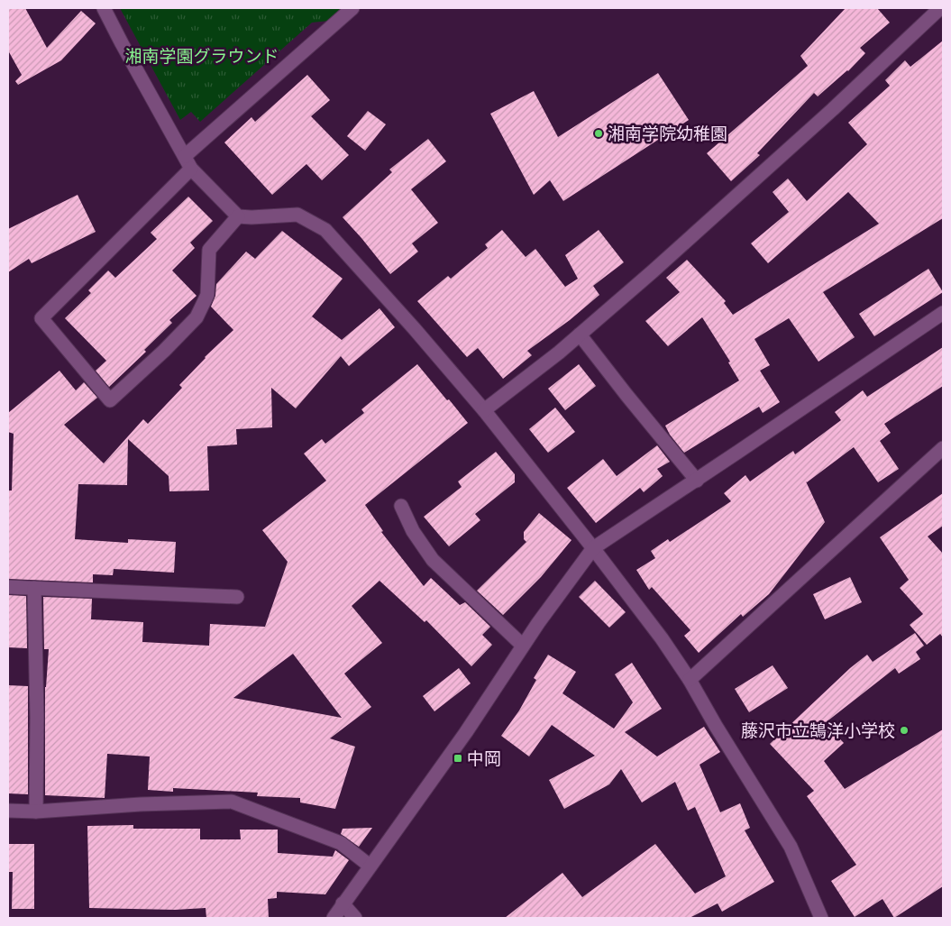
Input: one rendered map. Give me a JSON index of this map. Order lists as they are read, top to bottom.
{
  "parks": ["湘南学園グラウンド"],
  "places": {
    "other": ["湘南学院幼稚園", "藤沢市立鵠洋小学校"],
    "transit": ["中岡"]
  }
}
